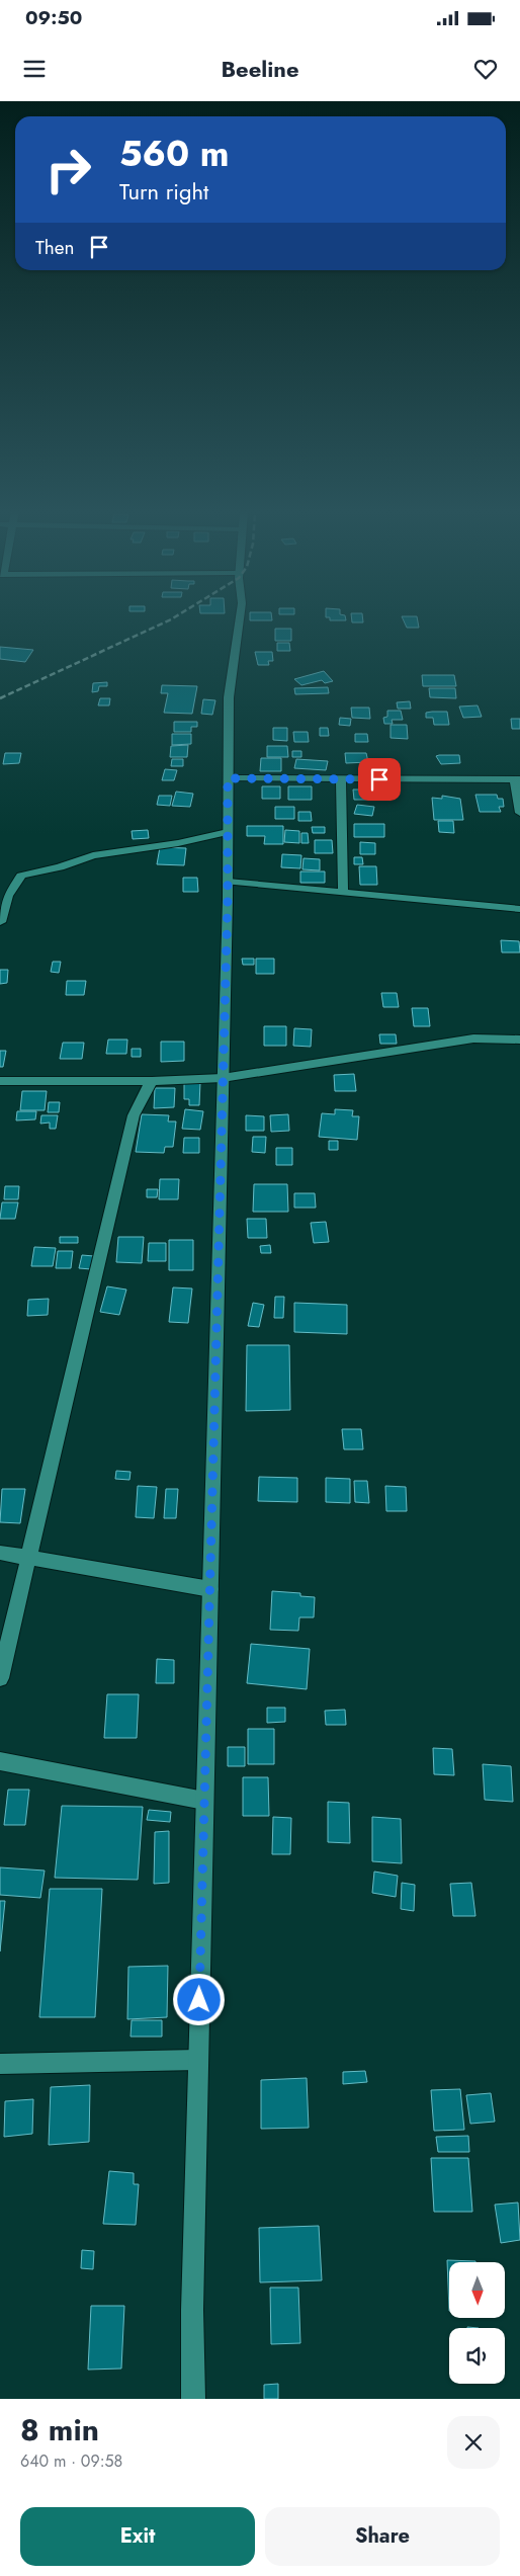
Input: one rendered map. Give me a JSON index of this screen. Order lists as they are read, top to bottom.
{
  "north": "bottom",
  "page": {
    "status": "09:50",
    "header": "Beeline",
    "turn": ["560 m", "Turn right"],
    "then": "Then",
    "heading": ["8 min", "640 m · 09:58"],
    "buttons": ["Exit", "Share"]
  }
}
